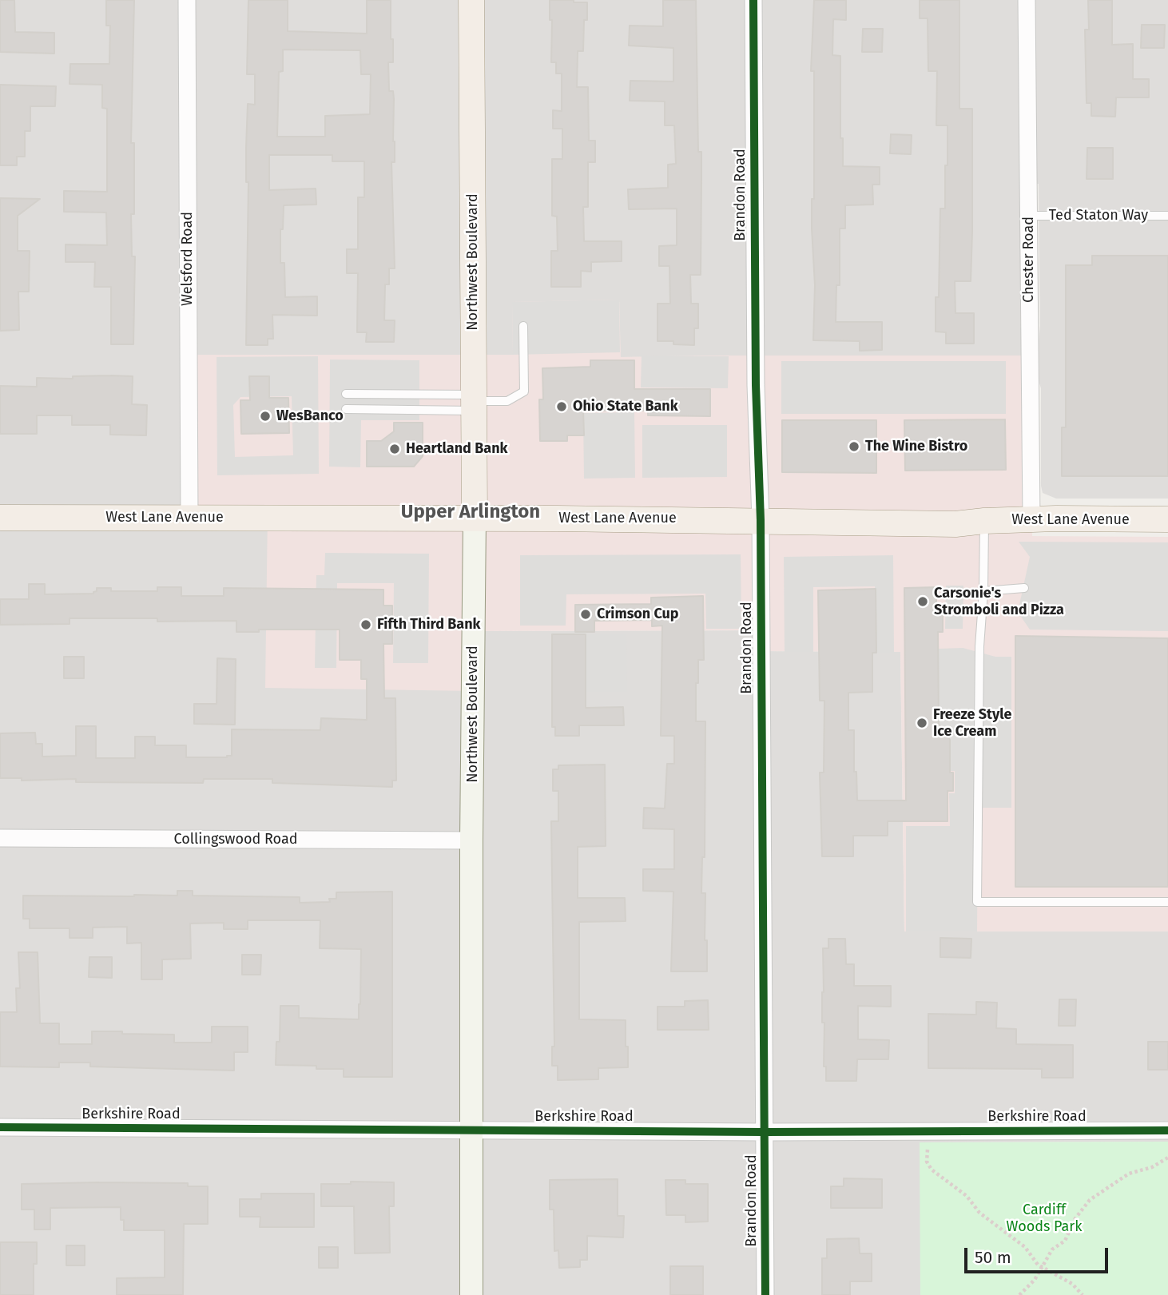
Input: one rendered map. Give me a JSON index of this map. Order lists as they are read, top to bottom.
{
  "streets": {
    "main road": ["Northwest Boulevard", "West Lane Avenue"],
    "street": [
      "Brandon Road",
      "Welsford Road",
      "Chester Road",
      "Collingswood Road",
      "Berkshire Road"
    ],
    "lane": ["Ted Staton Way"]
  },
  "crossings": [
    ["Brandon Road", "West Lane Avenue"],
    ["Brandon Road", "Berkshire Road"],
    ["Ted Staton Way", "Chester Road"],
    ["Welsford Road", "West Lane Avenue"],
    ["Chester Road", "West Lane Avenue"],
    ["Northwest Boulevard", "West Lane Avenue"],
    ["Northwest Boulevard", "Collingswood Road"],
    ["Northwest Boulevard", "Berkshire Road"]
  ],
  "districts": ["Upper Arlington"],
  "parks": ["Cardiff Woods Park"],
  "places": [
    "Ohio State Bank",
    "WesBanco",
    "The Wine Bistro",
    "Heartland Bank",
    "Carsonie's Stromboli and Pizza",
    "Crimson Cup",
    "Fifth Third Bank",
    "Freeze Style Ice Cream"
  ],
  "scale_bar": "50 m"
}
